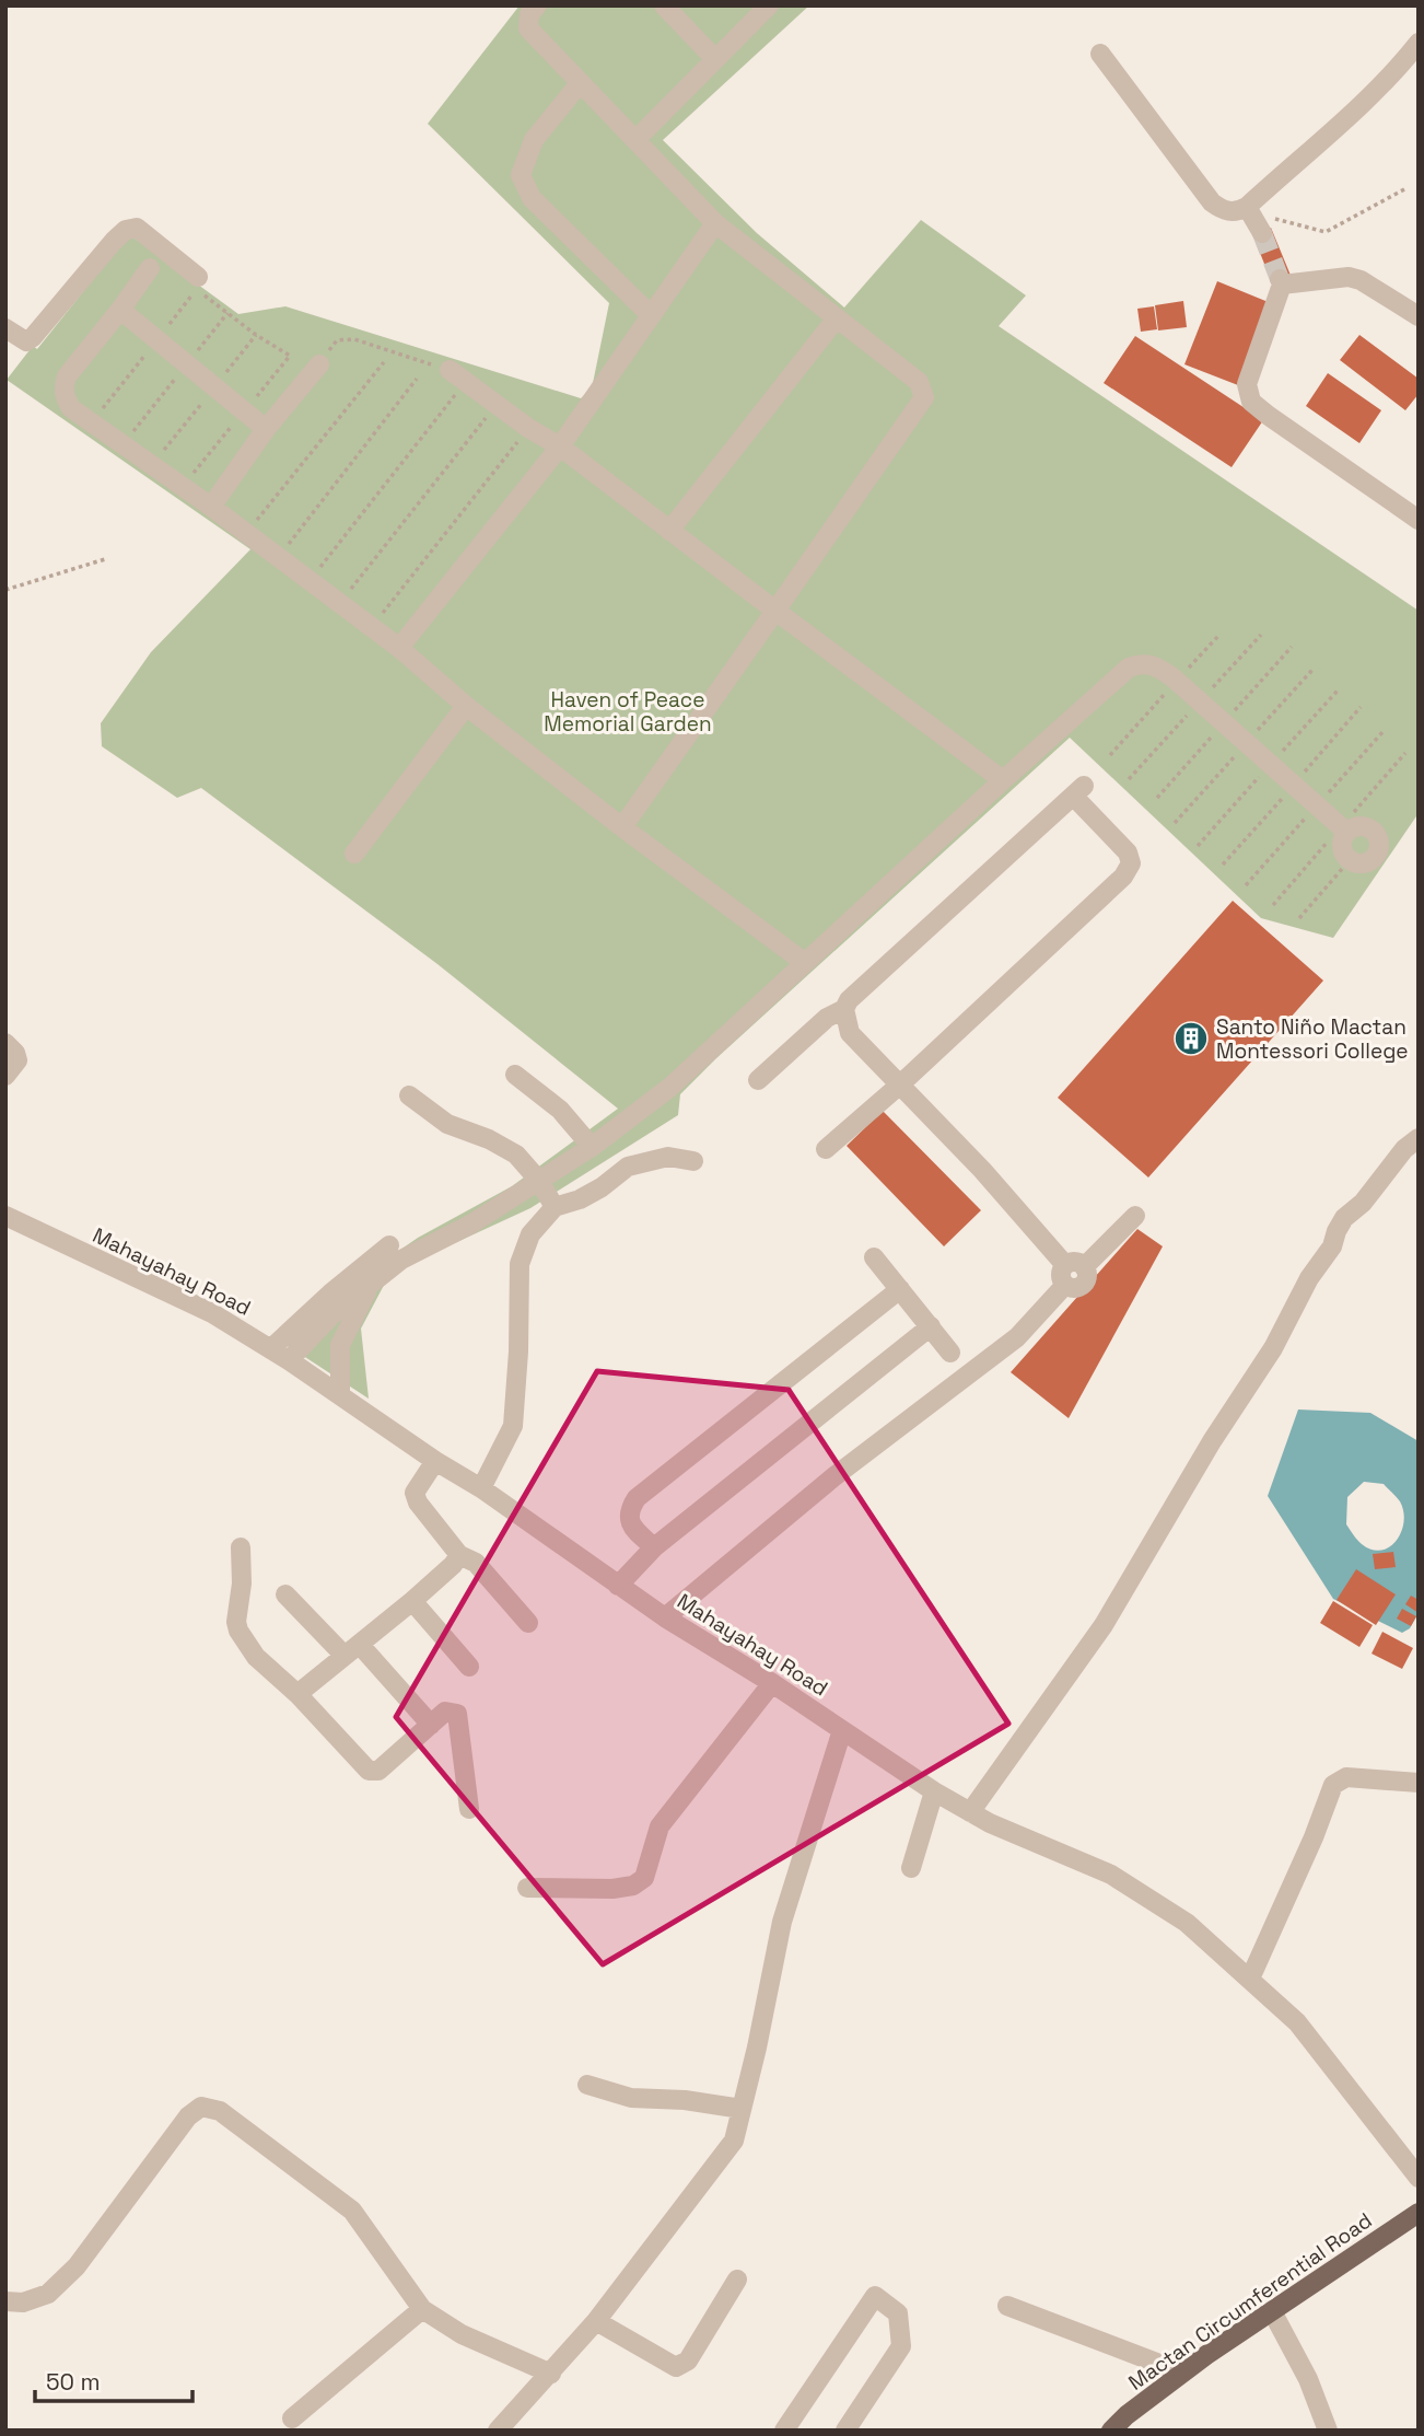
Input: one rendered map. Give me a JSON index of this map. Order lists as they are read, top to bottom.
{
  "streets": {
    "main road": ["Mactan Circumferential Road"],
    "street": ["Mahayahay Road"]
  },
  "parks": ["Haven of Peace Memorial Garden"],
  "places": {
    "building": ["Santo Niño Mactan Montessori College"]
  },
  "scale_bar": "50 m"
}
